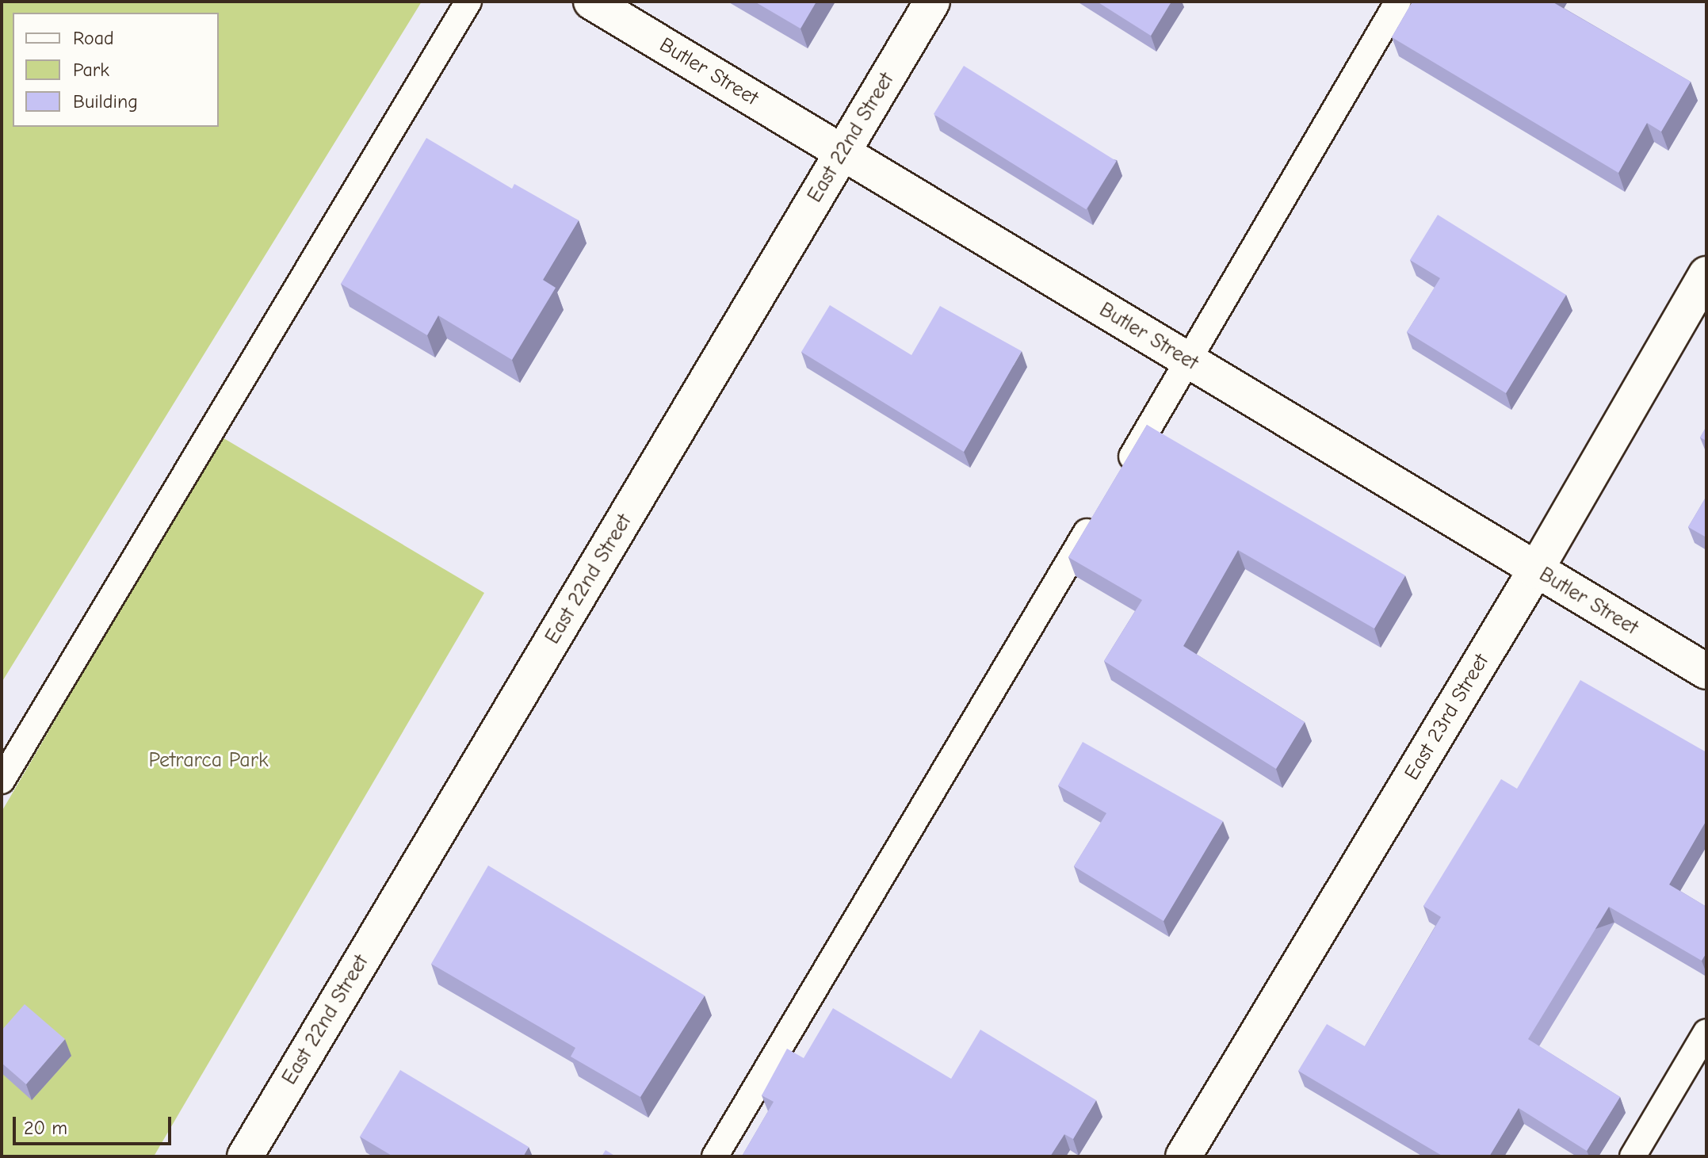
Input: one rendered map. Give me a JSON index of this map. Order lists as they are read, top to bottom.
{
  "streets": {
    "street": ["Butler Street", "East 22nd Street", "East 23rd Street"]
  },
  "crossings": [
    ["Butler Street", "East 22nd Street"],
    ["Butler Street", "East 23rd Street"]
  ],
  "parks": ["Petrarca Park"],
  "legend": ["Road", "Park", "Building"],
  "scale_bar": "20 m"
}
